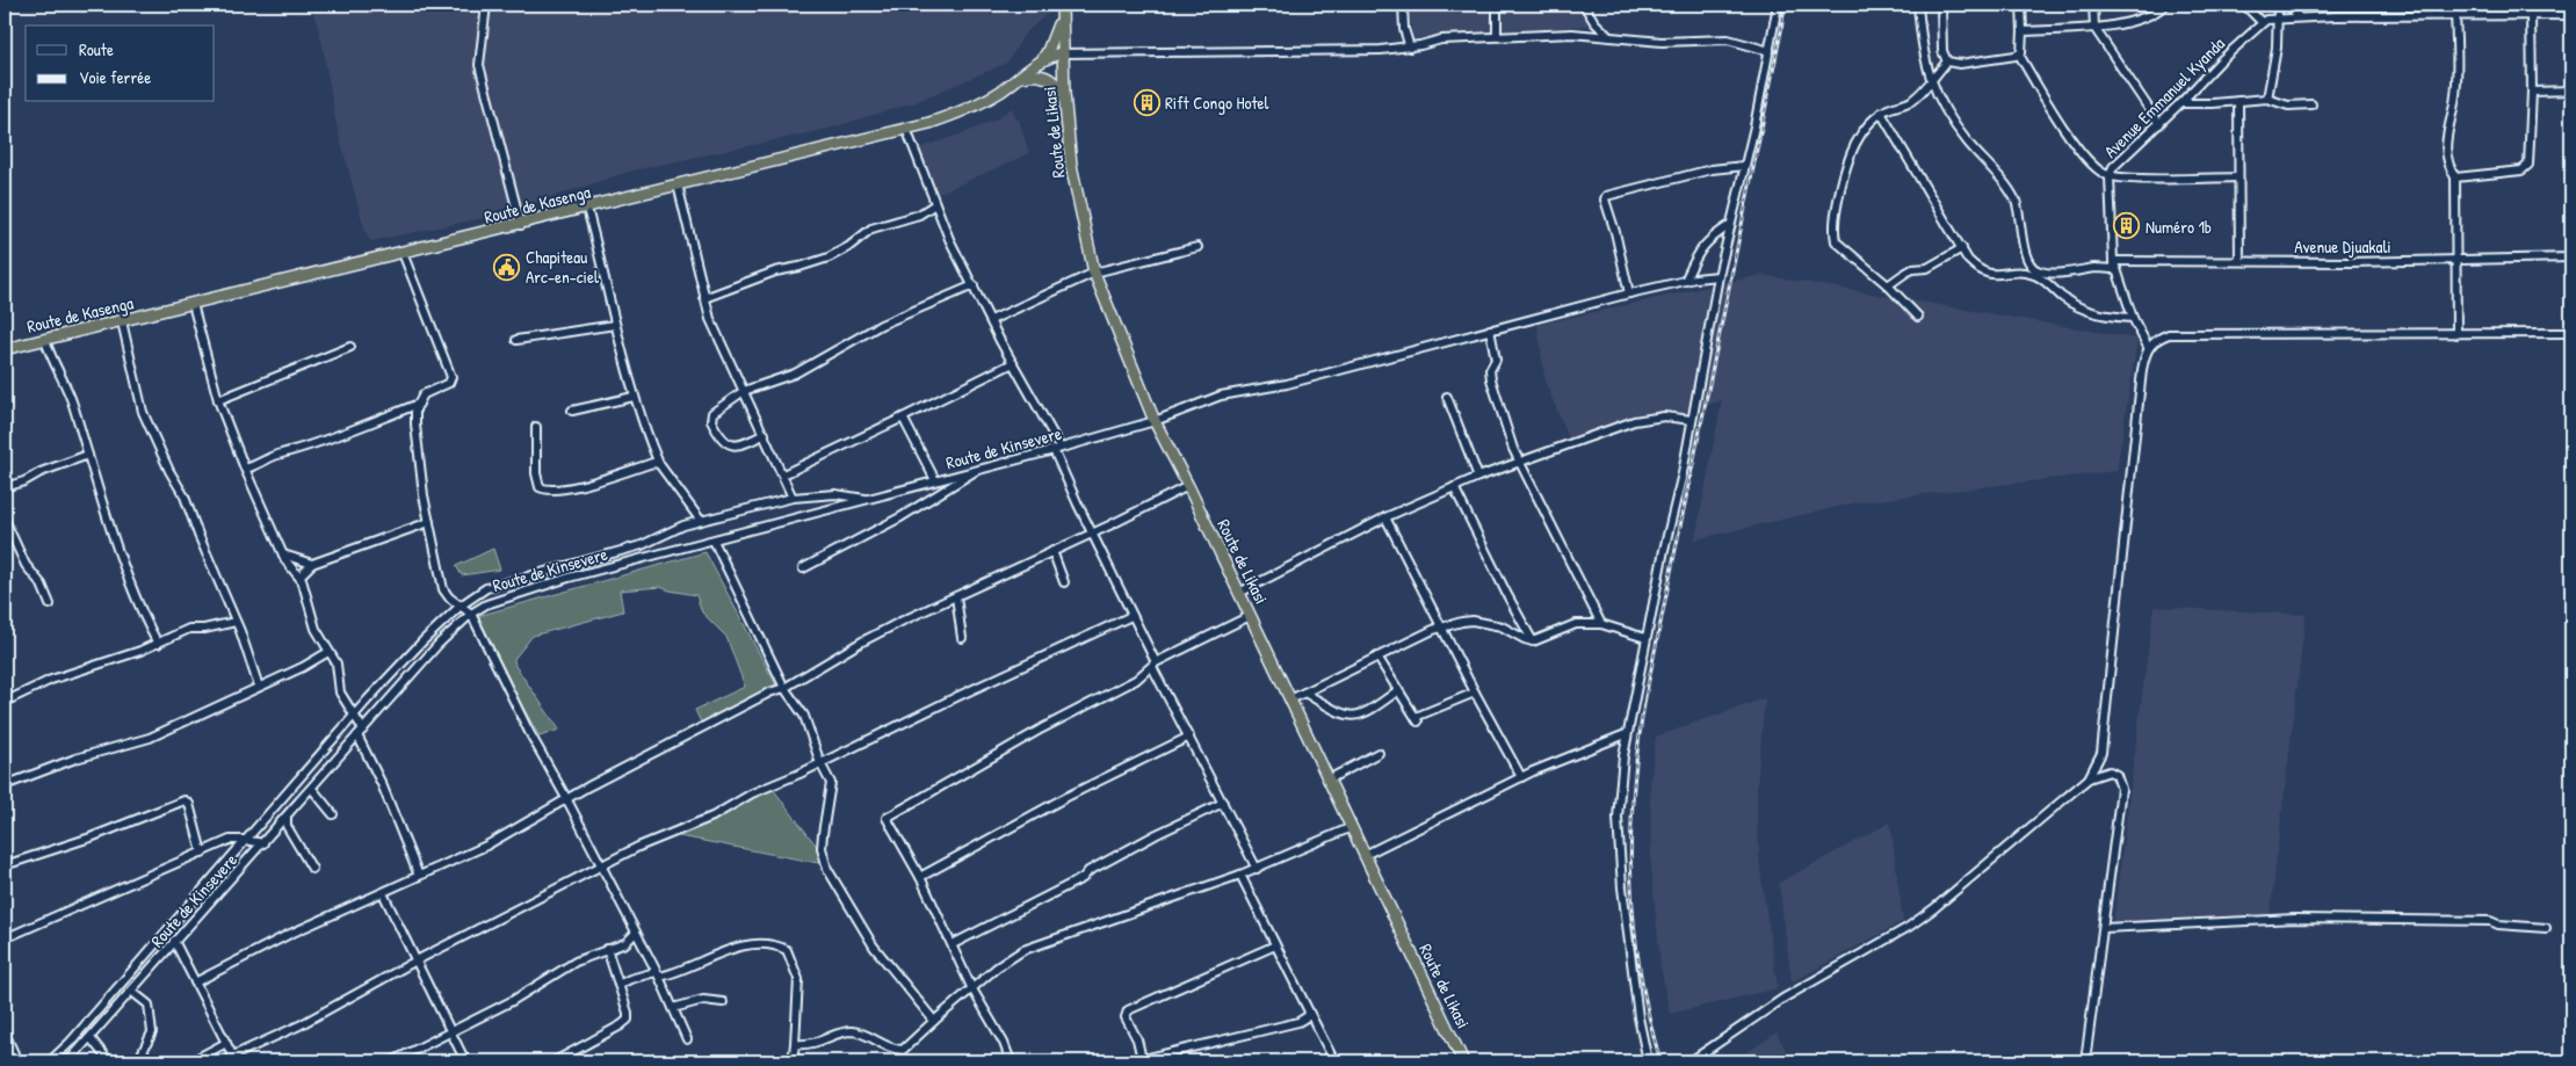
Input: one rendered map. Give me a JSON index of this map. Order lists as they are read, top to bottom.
{
  "streets": {
    "highway": ["Route de Likasi", "Route de Kasenga"],
    "street": ["Avenue Emmanuel Kyanda", "Avenue Djuakali", "Route de Kinsevere"]
  },
  "crossings": [
    ["Avenue Emmanuel Kyanda", "Avenue Djuakali"],
    ["Route de Likasi", "Route de Kasenga"],
    ["Route de Likasi", "Route de Kinsevere"]
  ],
  "places": {
    "building": ["Rift Congo Hotel", "Numéro 1b"],
    "public building": ["Chapiteau Arc-en-ciel"]
  },
  "legend": ["Route", "Voie ferrée"]
}
